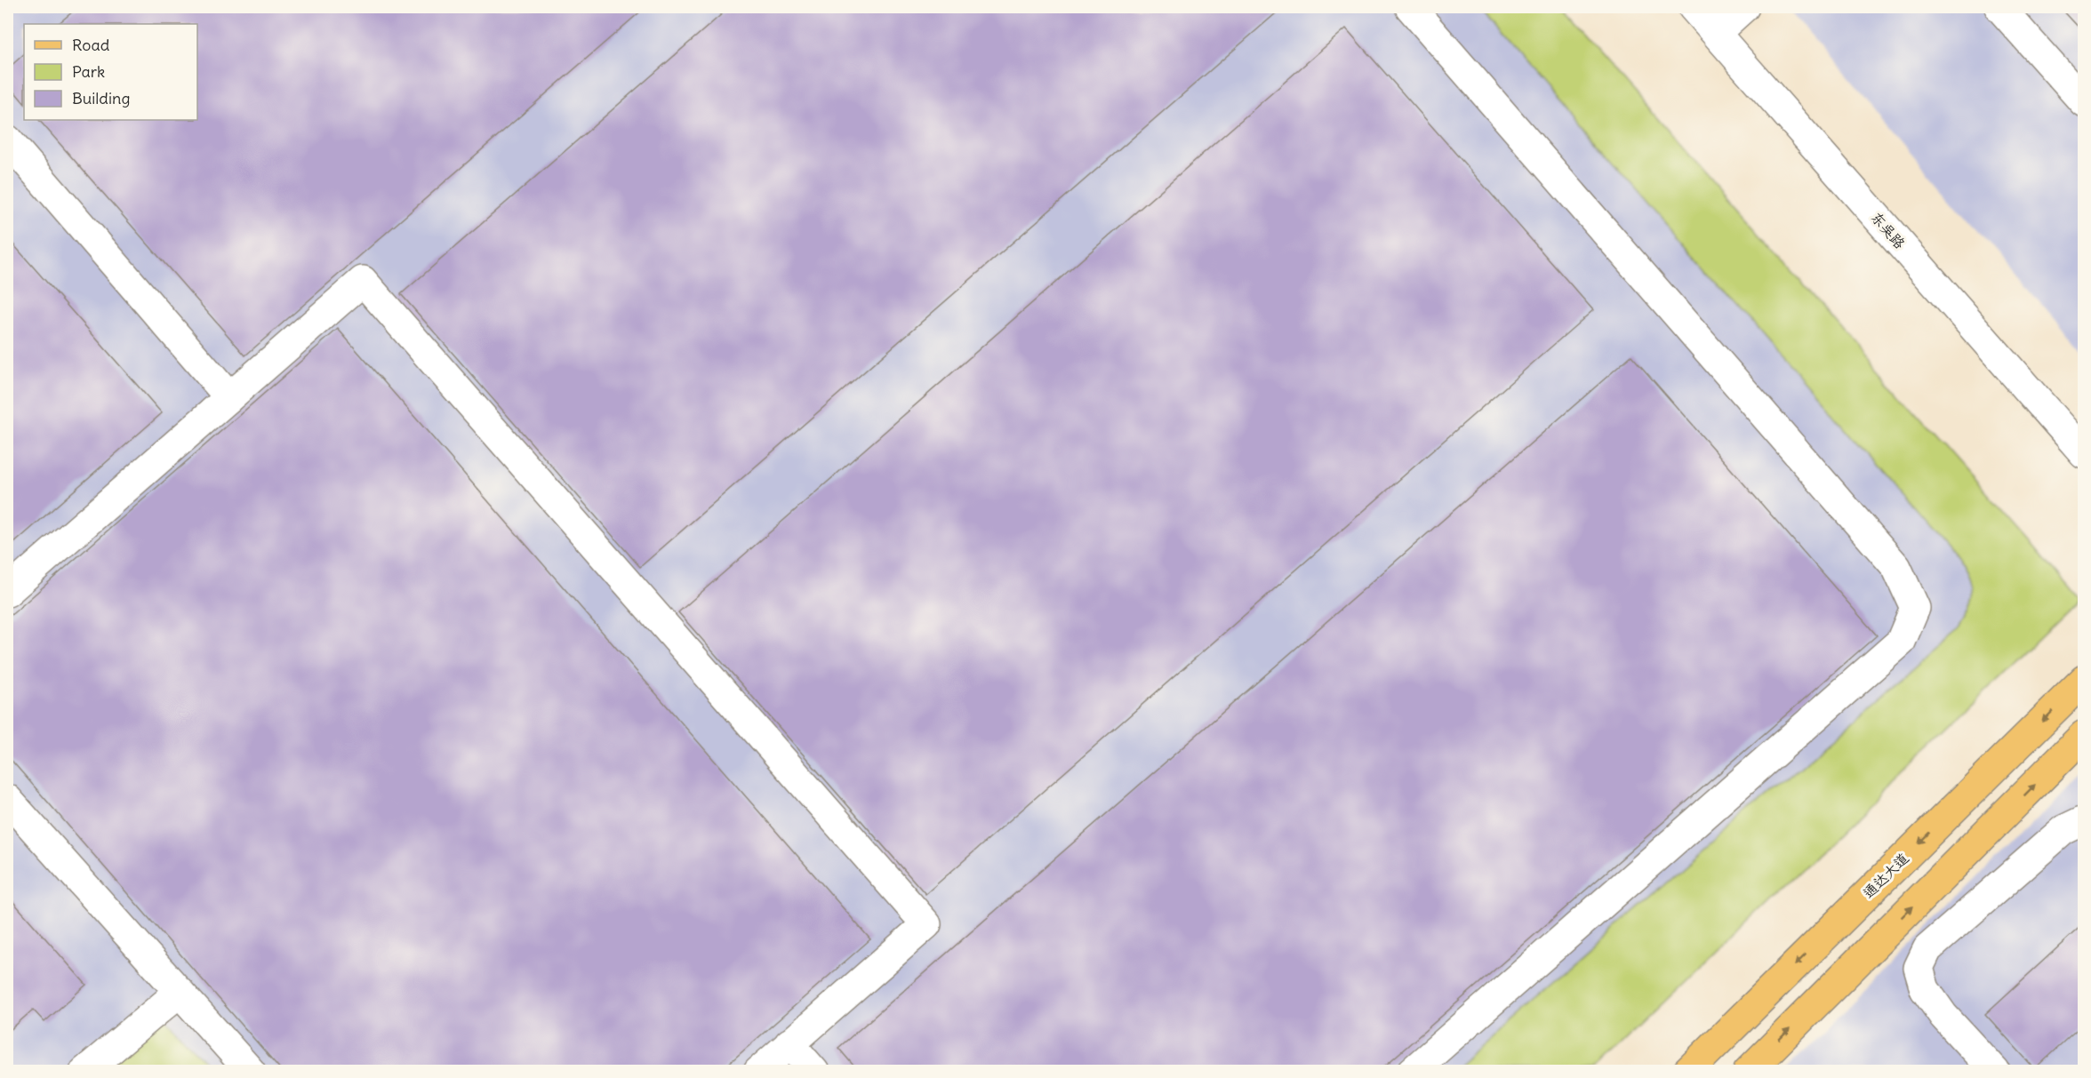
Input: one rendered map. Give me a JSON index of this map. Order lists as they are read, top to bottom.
{
  "streets": {
    "main road": ["通达大道"],
    "street": ["东吴路"]
  },
  "legend": ["Road", "Park", "Building"]
}
